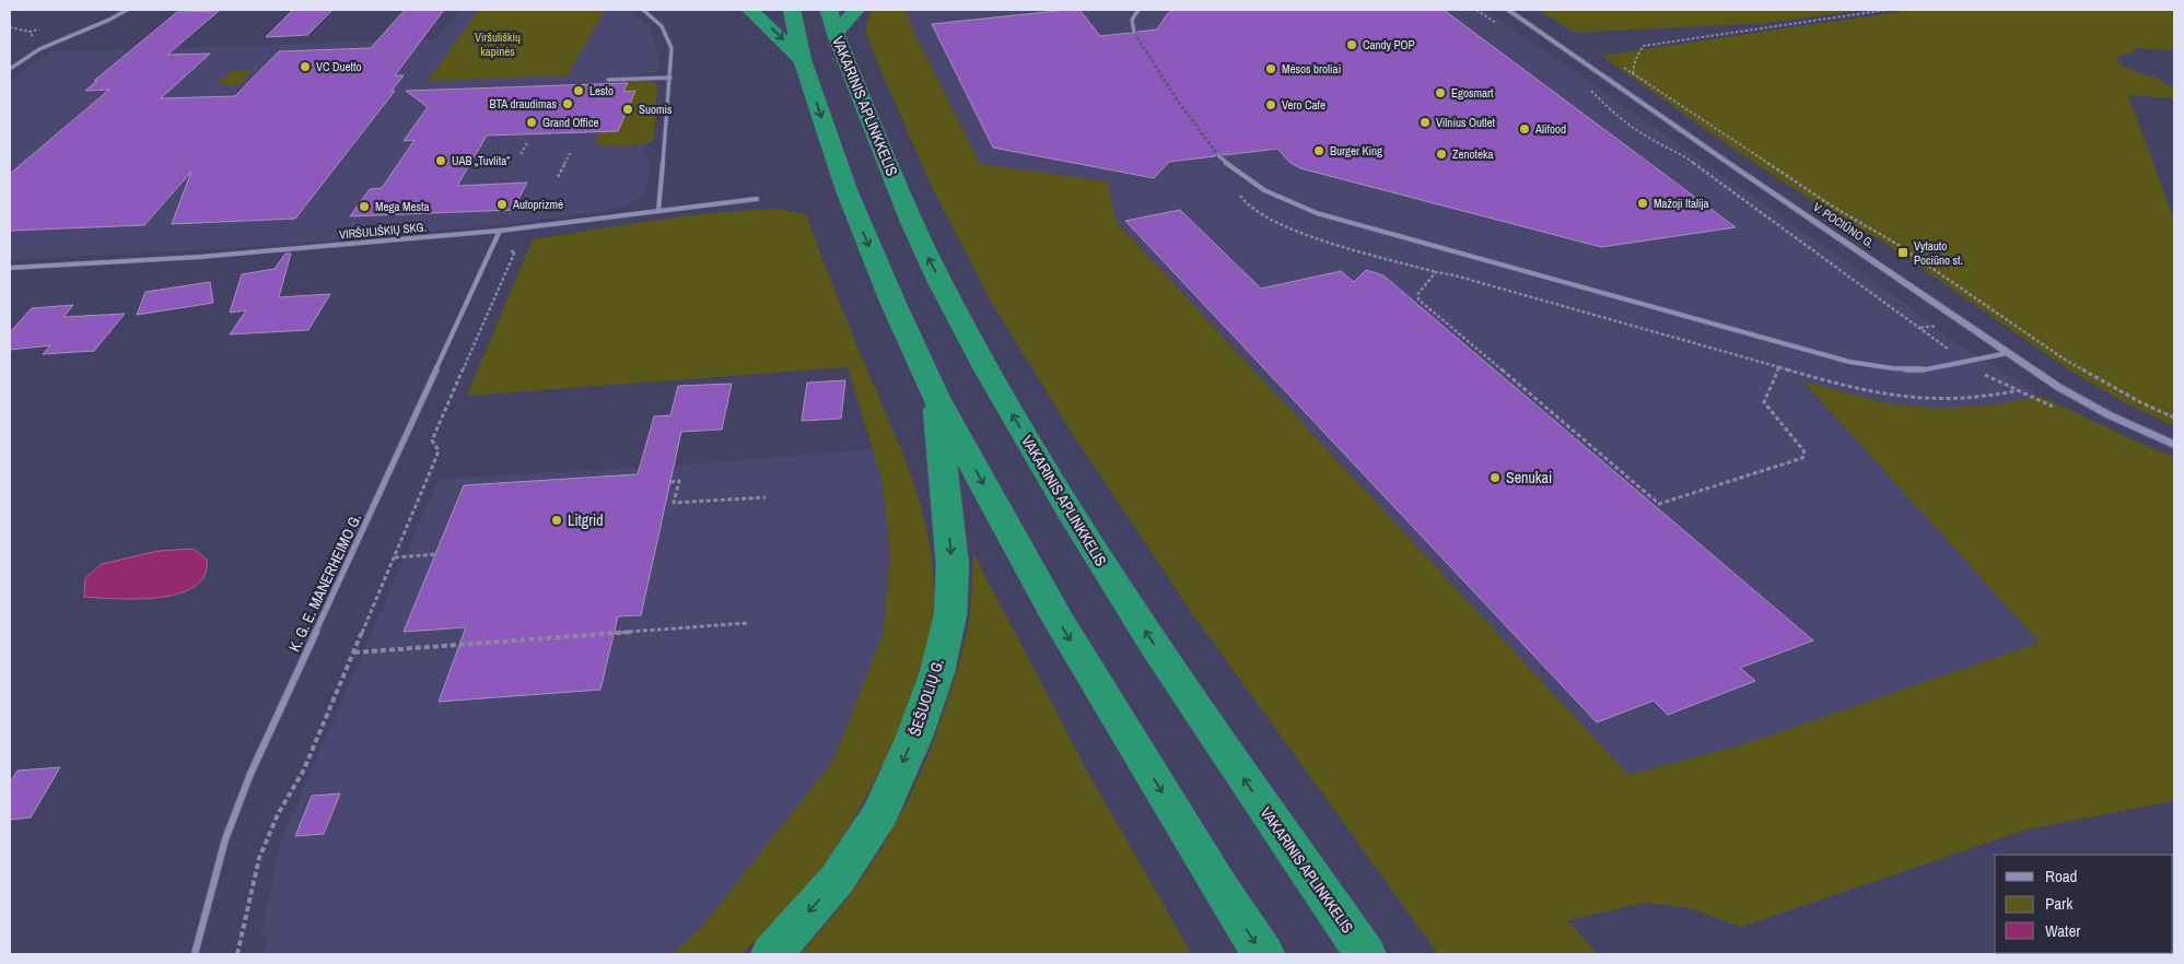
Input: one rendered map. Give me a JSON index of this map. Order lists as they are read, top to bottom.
{
  "streets": {
    "highway": ["VAKARINIS APLINKKELIS", "ŠEŠUOLIŲ G."],
    "main road": ["V. POCIŪNO G."],
    "street": ["VIRŠULIŠKIŲ SKG.", "K. G. E. MANERHEIMO G."]
  },
  "crossings": [
    ["VIRŠULIŠKIŲ SKG.", "K. G. E. MANERHEIMO G."]
  ],
  "one_way": ["ŠEŠUOLIŲ G."],
  "parks": ["Viršuliškių kapinės"],
  "places": {
    "other": [
      "Candy POP",
      "VC Duetto",
      "Mėsos broliai",
      "Lesto",
      "Egosmart",
      "BTA draudimas",
      "Vero Cafe",
      "Suomis",
      "Grand Office",
      "Vilnius Outlet",
      "Alifood",
      "Burger King",
      "Zenoteka",
      "UAB „Tuvlita“",
      "Mažoji Italija",
      "Autoprizmė",
      "Mega Mesta",
      "Senukai",
      "Litgrid"
    ],
    "transit": ["Vytauto Pociūno st."]
  },
  "legend": ["Road", "Park", "Water"]
}
